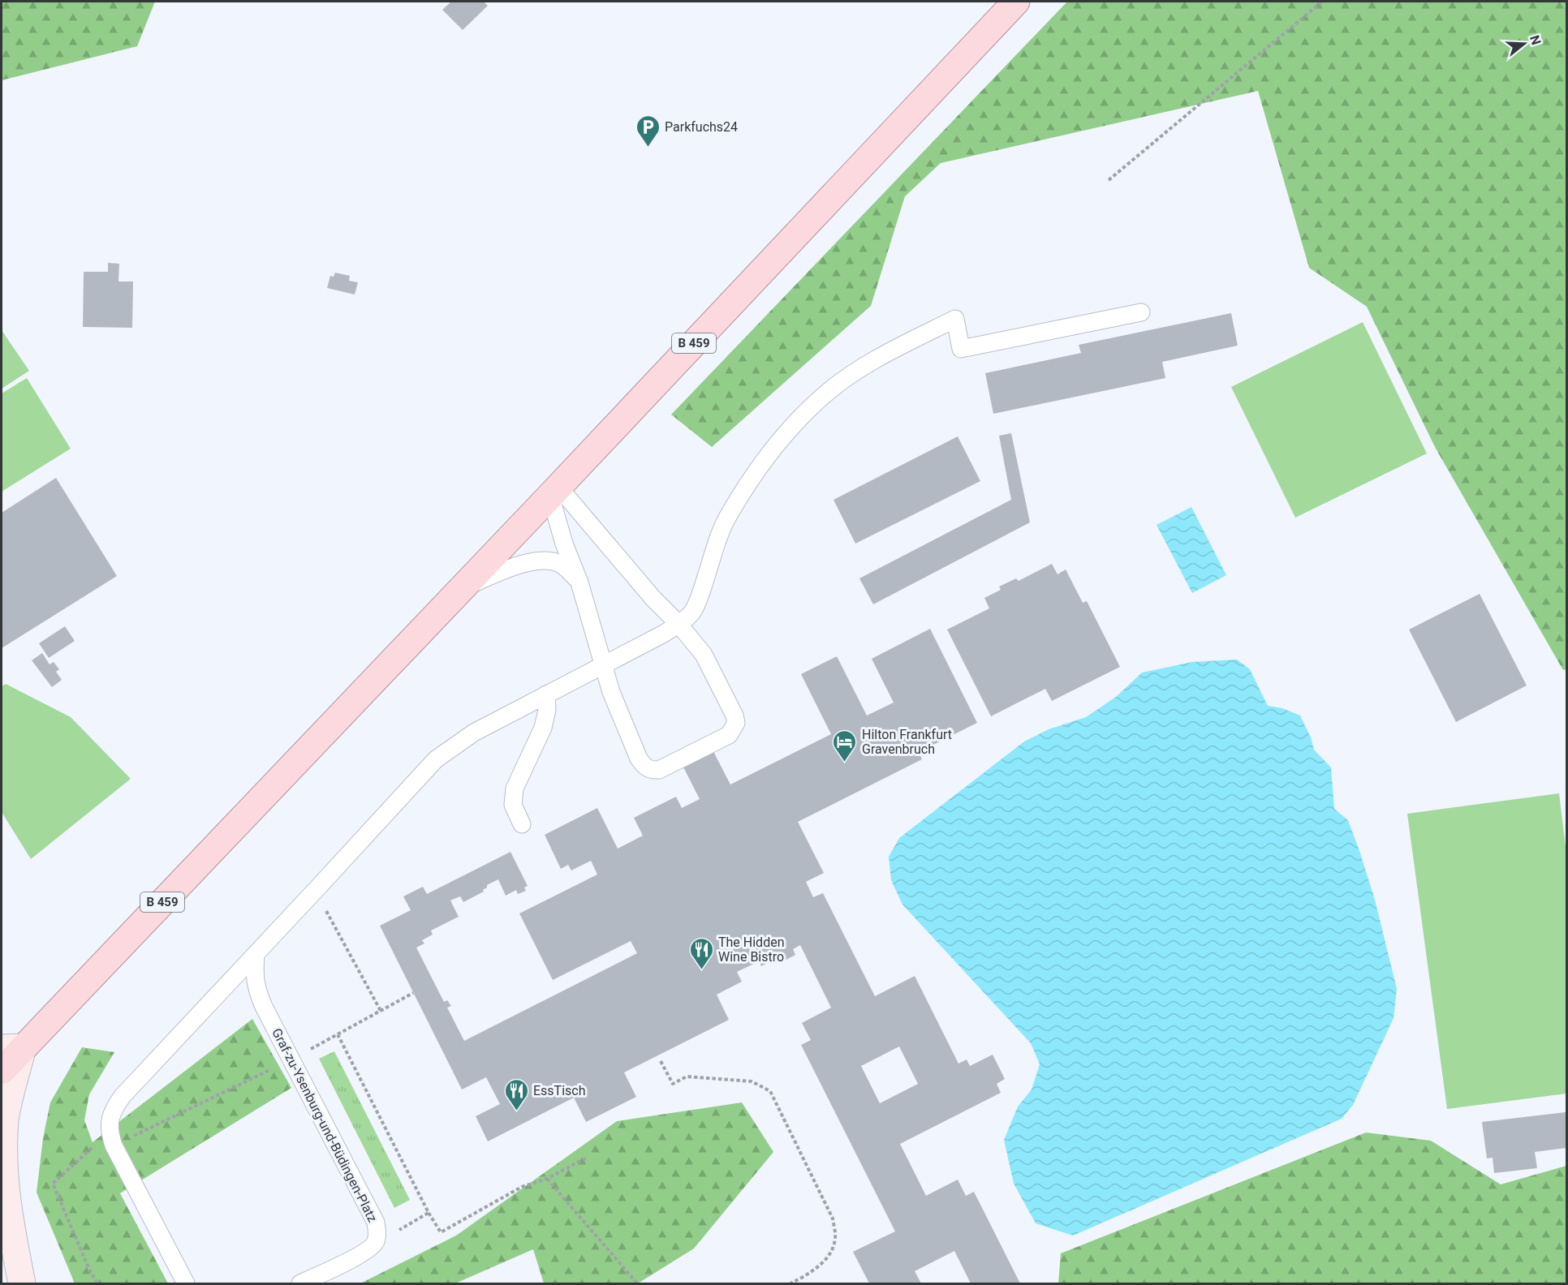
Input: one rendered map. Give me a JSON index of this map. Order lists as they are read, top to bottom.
{
  "streets": {
    "main road": ["B 459"],
    "lane": ["Graf-zu-Ysenburg-und-Büdingen-Platz"]
  },
  "places": {
    "parking": ["Parkfuchs24"],
    "hotel": ["Hilton Frankfurt Gravenbruch"],
    "restaurant": ["The Hidden Wine Bistro", "EssTisch"]
  },
  "north": "right"
}
